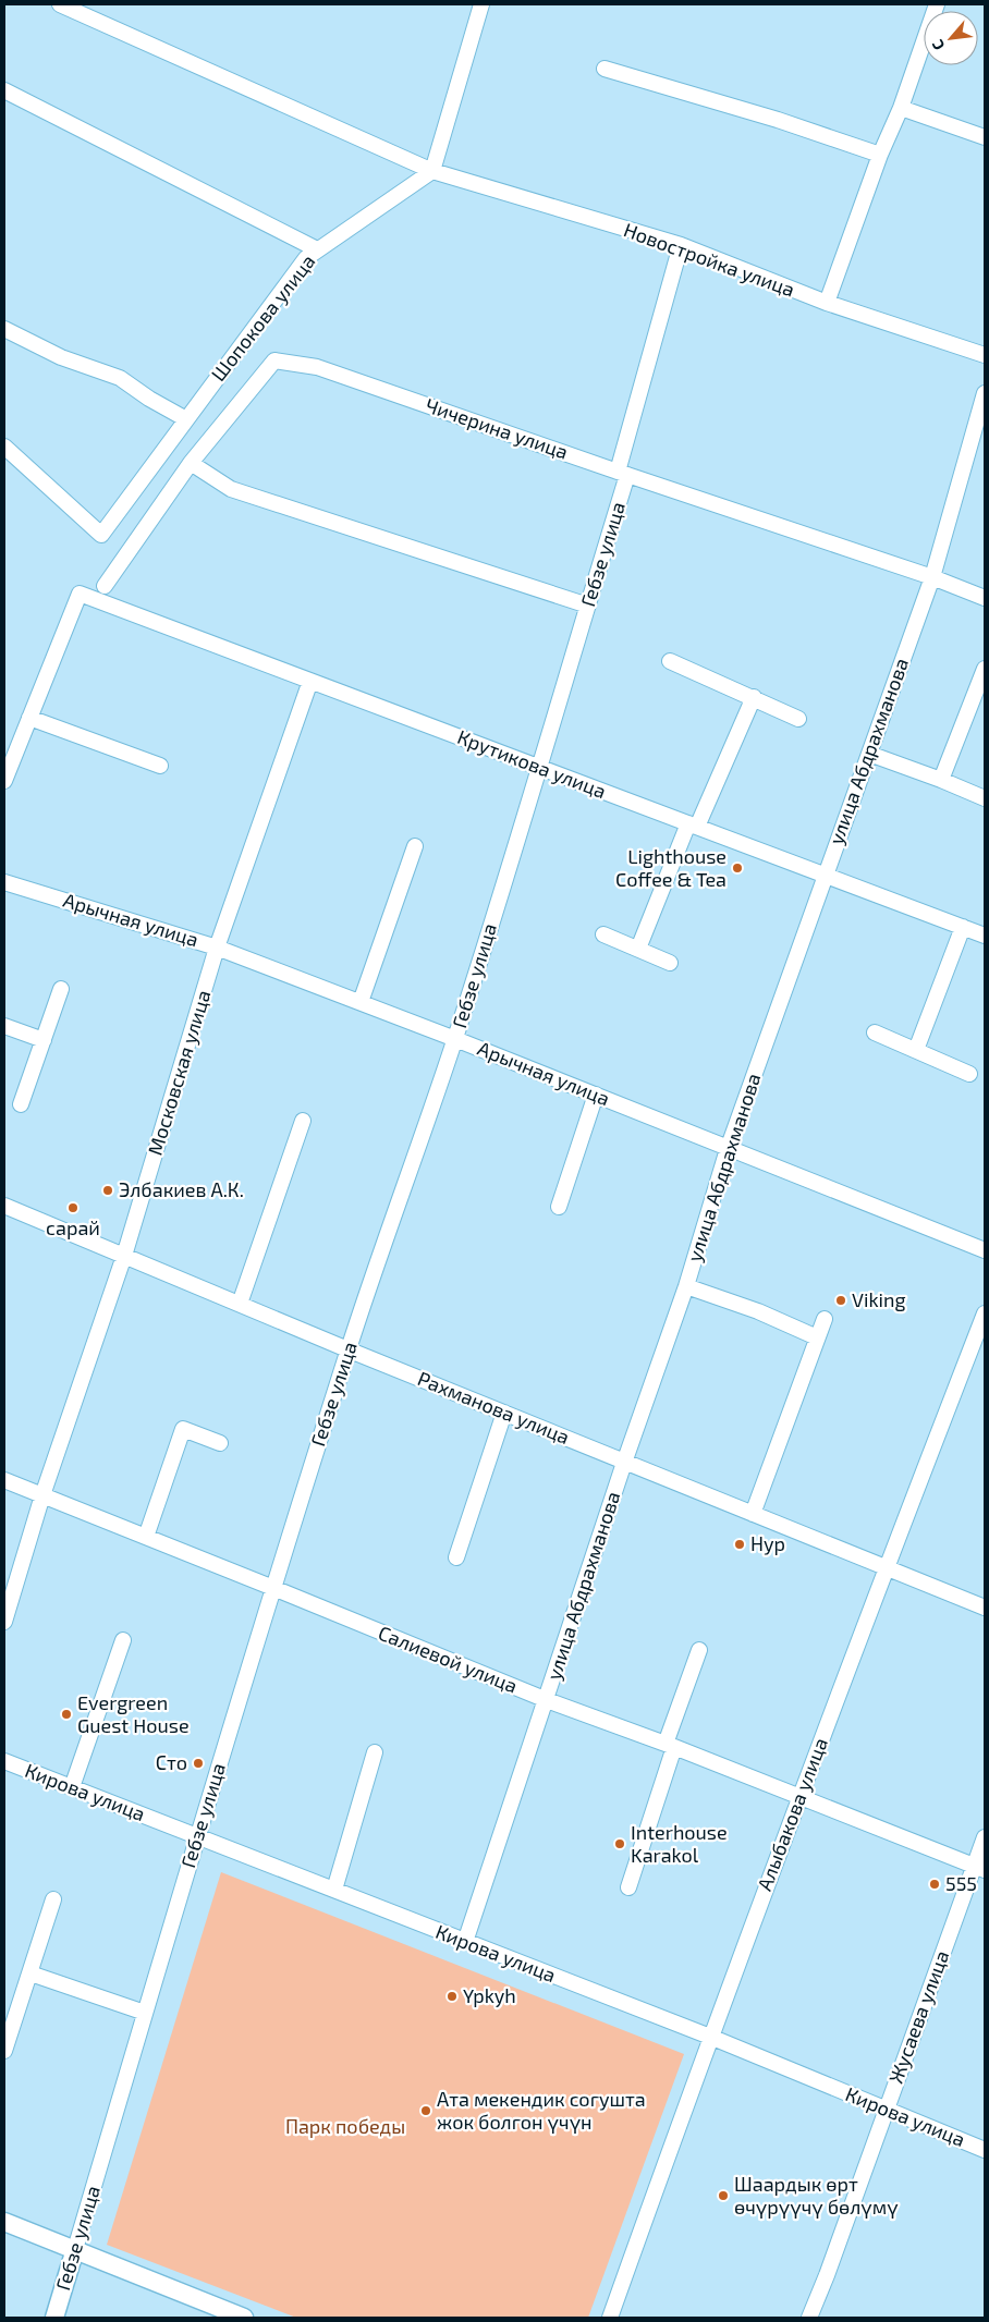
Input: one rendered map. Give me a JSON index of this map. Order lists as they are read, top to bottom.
{
  "streets": {
    "main road": ["Гебзе улица"],
    "street": [
      "Новостройка улица",
      "Шопокова улица",
      "Чичерина улица",
      "улица Абдрахманова",
      "Крутикова улица",
      "Арычная улица",
      "Московская улица",
      "Рахманова улица",
      "Салиевой улица",
      "Кирова улица",
      "Алыбакова улица",
      "Жусаева улица"
    ]
  },
  "crossings": [
    ["Новостройка улица", "Шопокова улица"],
    ["Новостройка улица", "Гебзе улица"],
    ["Чичерина улица", "Гебзе улица"],
    ["Чичерина улица", "улица Абдрахманова"],
    ["Гебзе улица", "Крутикова улица"],
    ["Гебзе улица", "Арычная улица"],
    ["Гебзе улица", "Рахманова улица"],
    ["Гебзе улица", "Салиевой улица"],
    ["Гебзе улица", "Кирова улица"],
    ["улица Абдрахманова", "Крутикова улица"],
    ["улица Абдрахманова", "Арычная улица"],
    ["улица Абдрахманова", "Рахманова улица"],
    ["улица Абдрахманова", "Салиевой улица"],
    ["улица Абдрахманова", "Кирова улица"],
    ["Крутикова улица", "Московская улица"],
    ["Арычная улица", "Московская улица"],
    ["Московская улица", "Рахманова улица"],
    ["Московская улица", "Салиевой улица"],
    ["Рахманова улица", "Алыбакова улица"],
    ["Салиевой улица", "Алыбакова улица"],
    ["Салиевой улица", "Жусаева улица"],
    ["Кирова улица", "Алыбакова улица"],
    ["Кирова улица", "Жусаева улица"]
  ],
  "parks": ["Парк победы"],
  "places": [
    "Lighthouse Coffee & Tea",
    "Элбакиев А.К.",
    "сарай",
    "Viking",
    "Нур",
    "Evergreen Guest House",
    "Сто",
    "Interhouse Karakol",
    "555",
    "Ypkyh",
    "Ата мекендик согушта жок болгон үчүн",
    "Шаардык өрт өчүрүүчү бөлүмү"
  ],
  "north": "bottom left"
}
